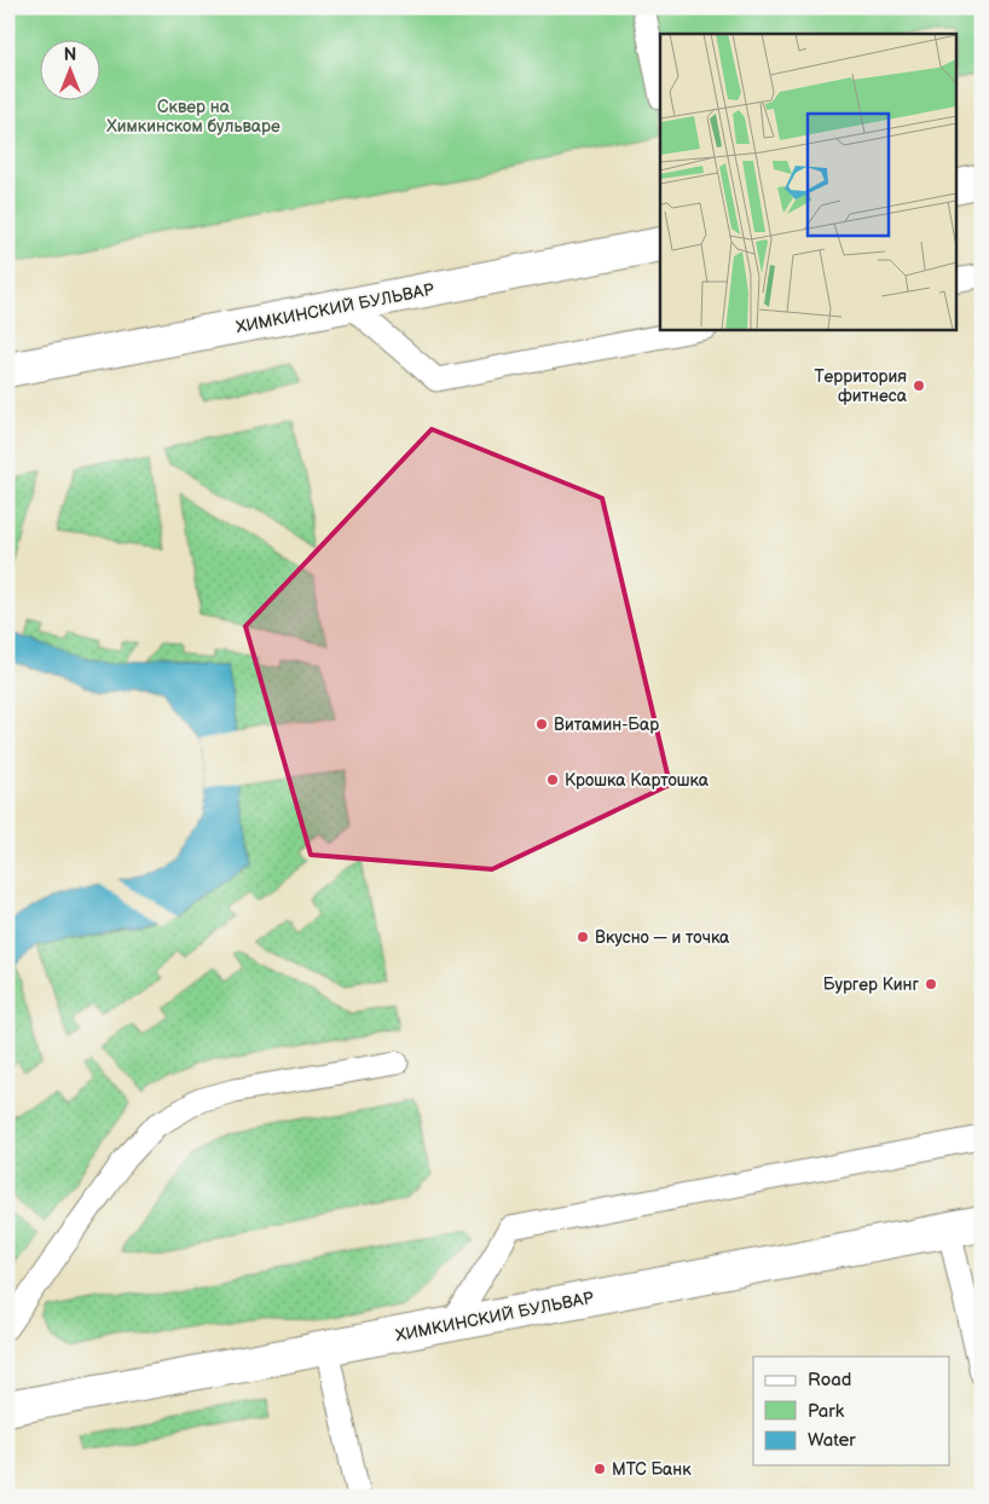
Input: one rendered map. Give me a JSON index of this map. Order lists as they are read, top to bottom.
{
  "streets": {
    "main road": ["ХИМКИНСКИЙ БУЛЬВАР"]
  },
  "parks": ["Сквер на Химкинском бульваре"],
  "places": [
    "Территория фитнеса",
    "Витамин-Бар",
    "Крошка Картошка",
    "Вкусно — и точка",
    "Бургер Кинг",
    "МТС Банк"
  ],
  "legend": ["Road", "Park", "Water"],
  "north": "top"
}
